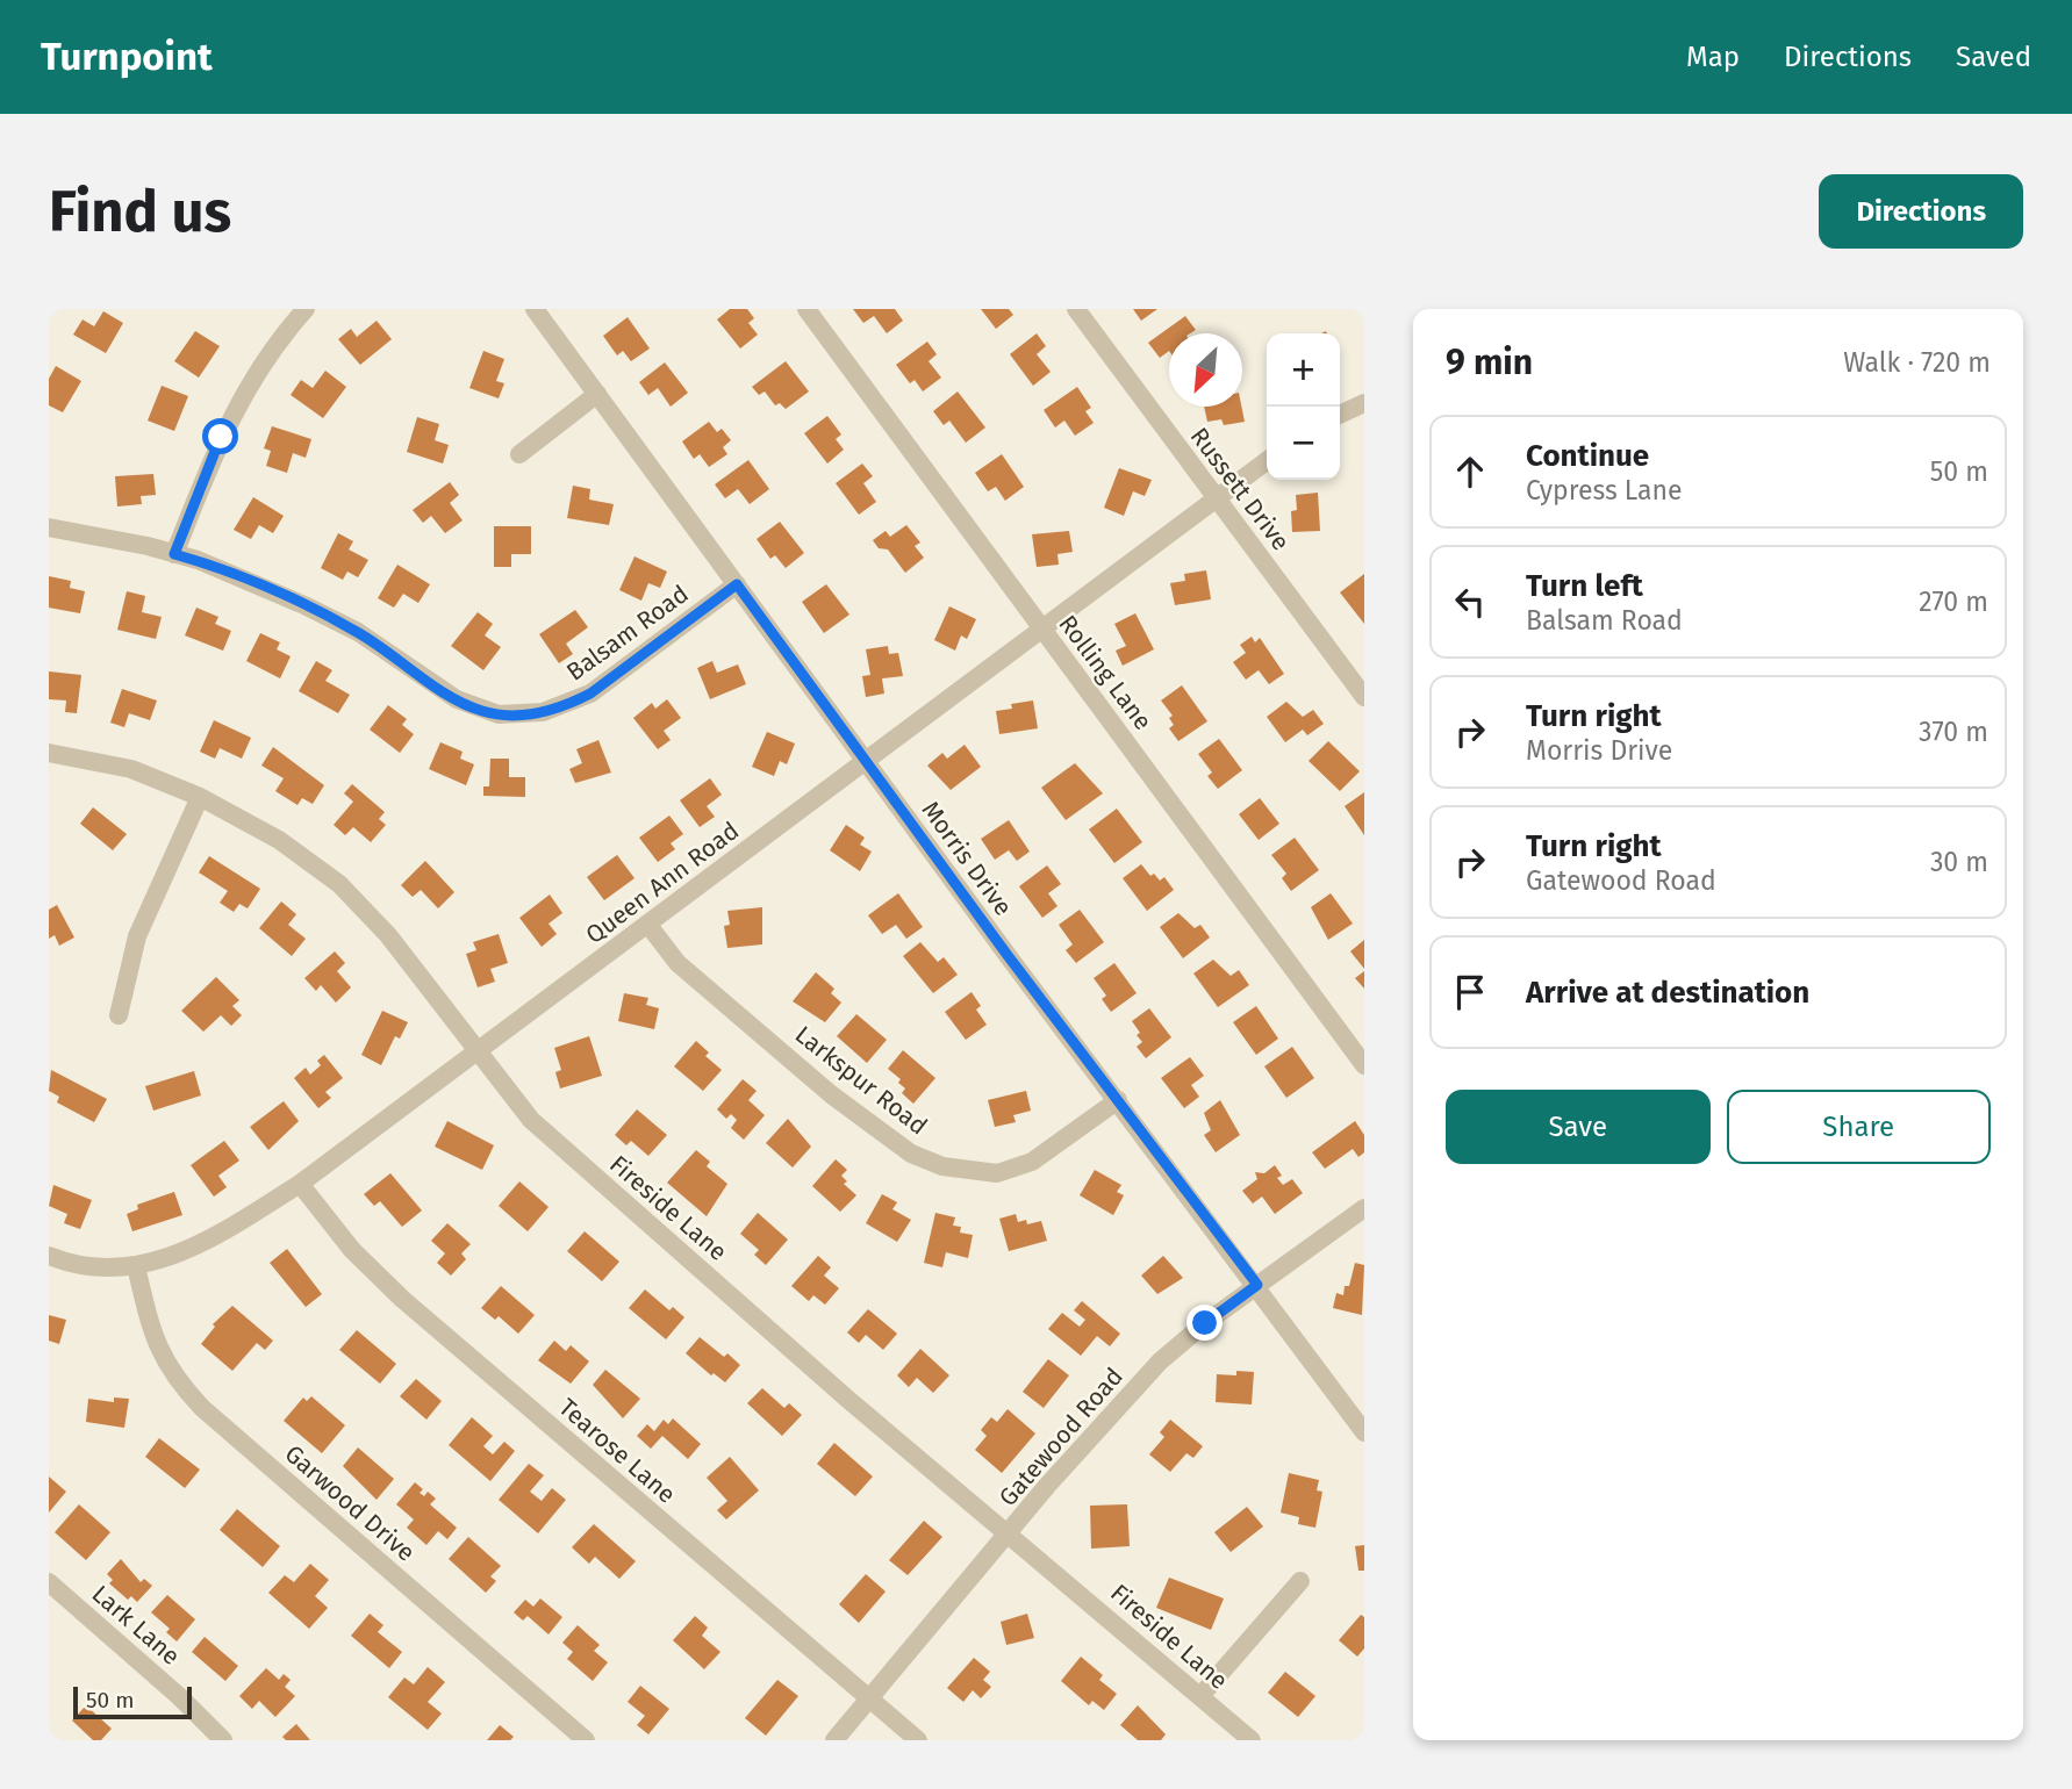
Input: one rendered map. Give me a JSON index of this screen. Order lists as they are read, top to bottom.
{
  "streets": {
    "street": [
      "Russett Drive",
      "Balsam Road",
      "Rolling Lane",
      "Morris Drive",
      "Queen Ann Road",
      "Larkspur Road",
      "Fireside Lane",
      "Gatewood Road",
      "Tearose Lane",
      "Garwood Drive",
      "Lark Lane"
    ]
  },
  "crossings": [
    ["Russett Drive", "Queen Ann Road"],
    ["Balsam Road", "Morris Drive"],
    ["Rolling Lane", "Queen Ann Road"],
    ["Morris Drive", "Queen Ann Road"],
    ["Morris Drive", "Larkspur Road"],
    ["Morris Drive", "Gatewood Road"],
    ["Queen Ann Road", "Larkspur Road"],
    ["Queen Ann Road", "Fireside Lane"],
    ["Queen Ann Road", "Tearose Lane"],
    ["Queen Ann Road", "Garwood Drive"],
    ["Fireside Lane", "Gatewood Road"],
    ["Gatewood Road", "Tearose Lane"]
  ],
  "scale_bar": "50 m",
  "north": "bottom left",
  "page": {
    "header": "Turnpoint",
    "nav": ["Map", "Directions", "Saved"],
    "buttons": [
      "Directions",
      ["Save", "Share"]
    ],
    "title": "Find us",
    "heading": ["9 min", "Walk · 720 m"],
    "map_buttons": ["+", "−"],
    "list": [
      ["Continue", "Cypress Lane", "50 m"],
      ["Turn left", "Balsam Road", "270 m"],
      ["Turn right", "Morris Drive", "370 m"],
      ["Turn right", "Gatewood Road", "30 m"],
      "Arrive at destination"
    ],
    "scale": "50 m"
  }
}
